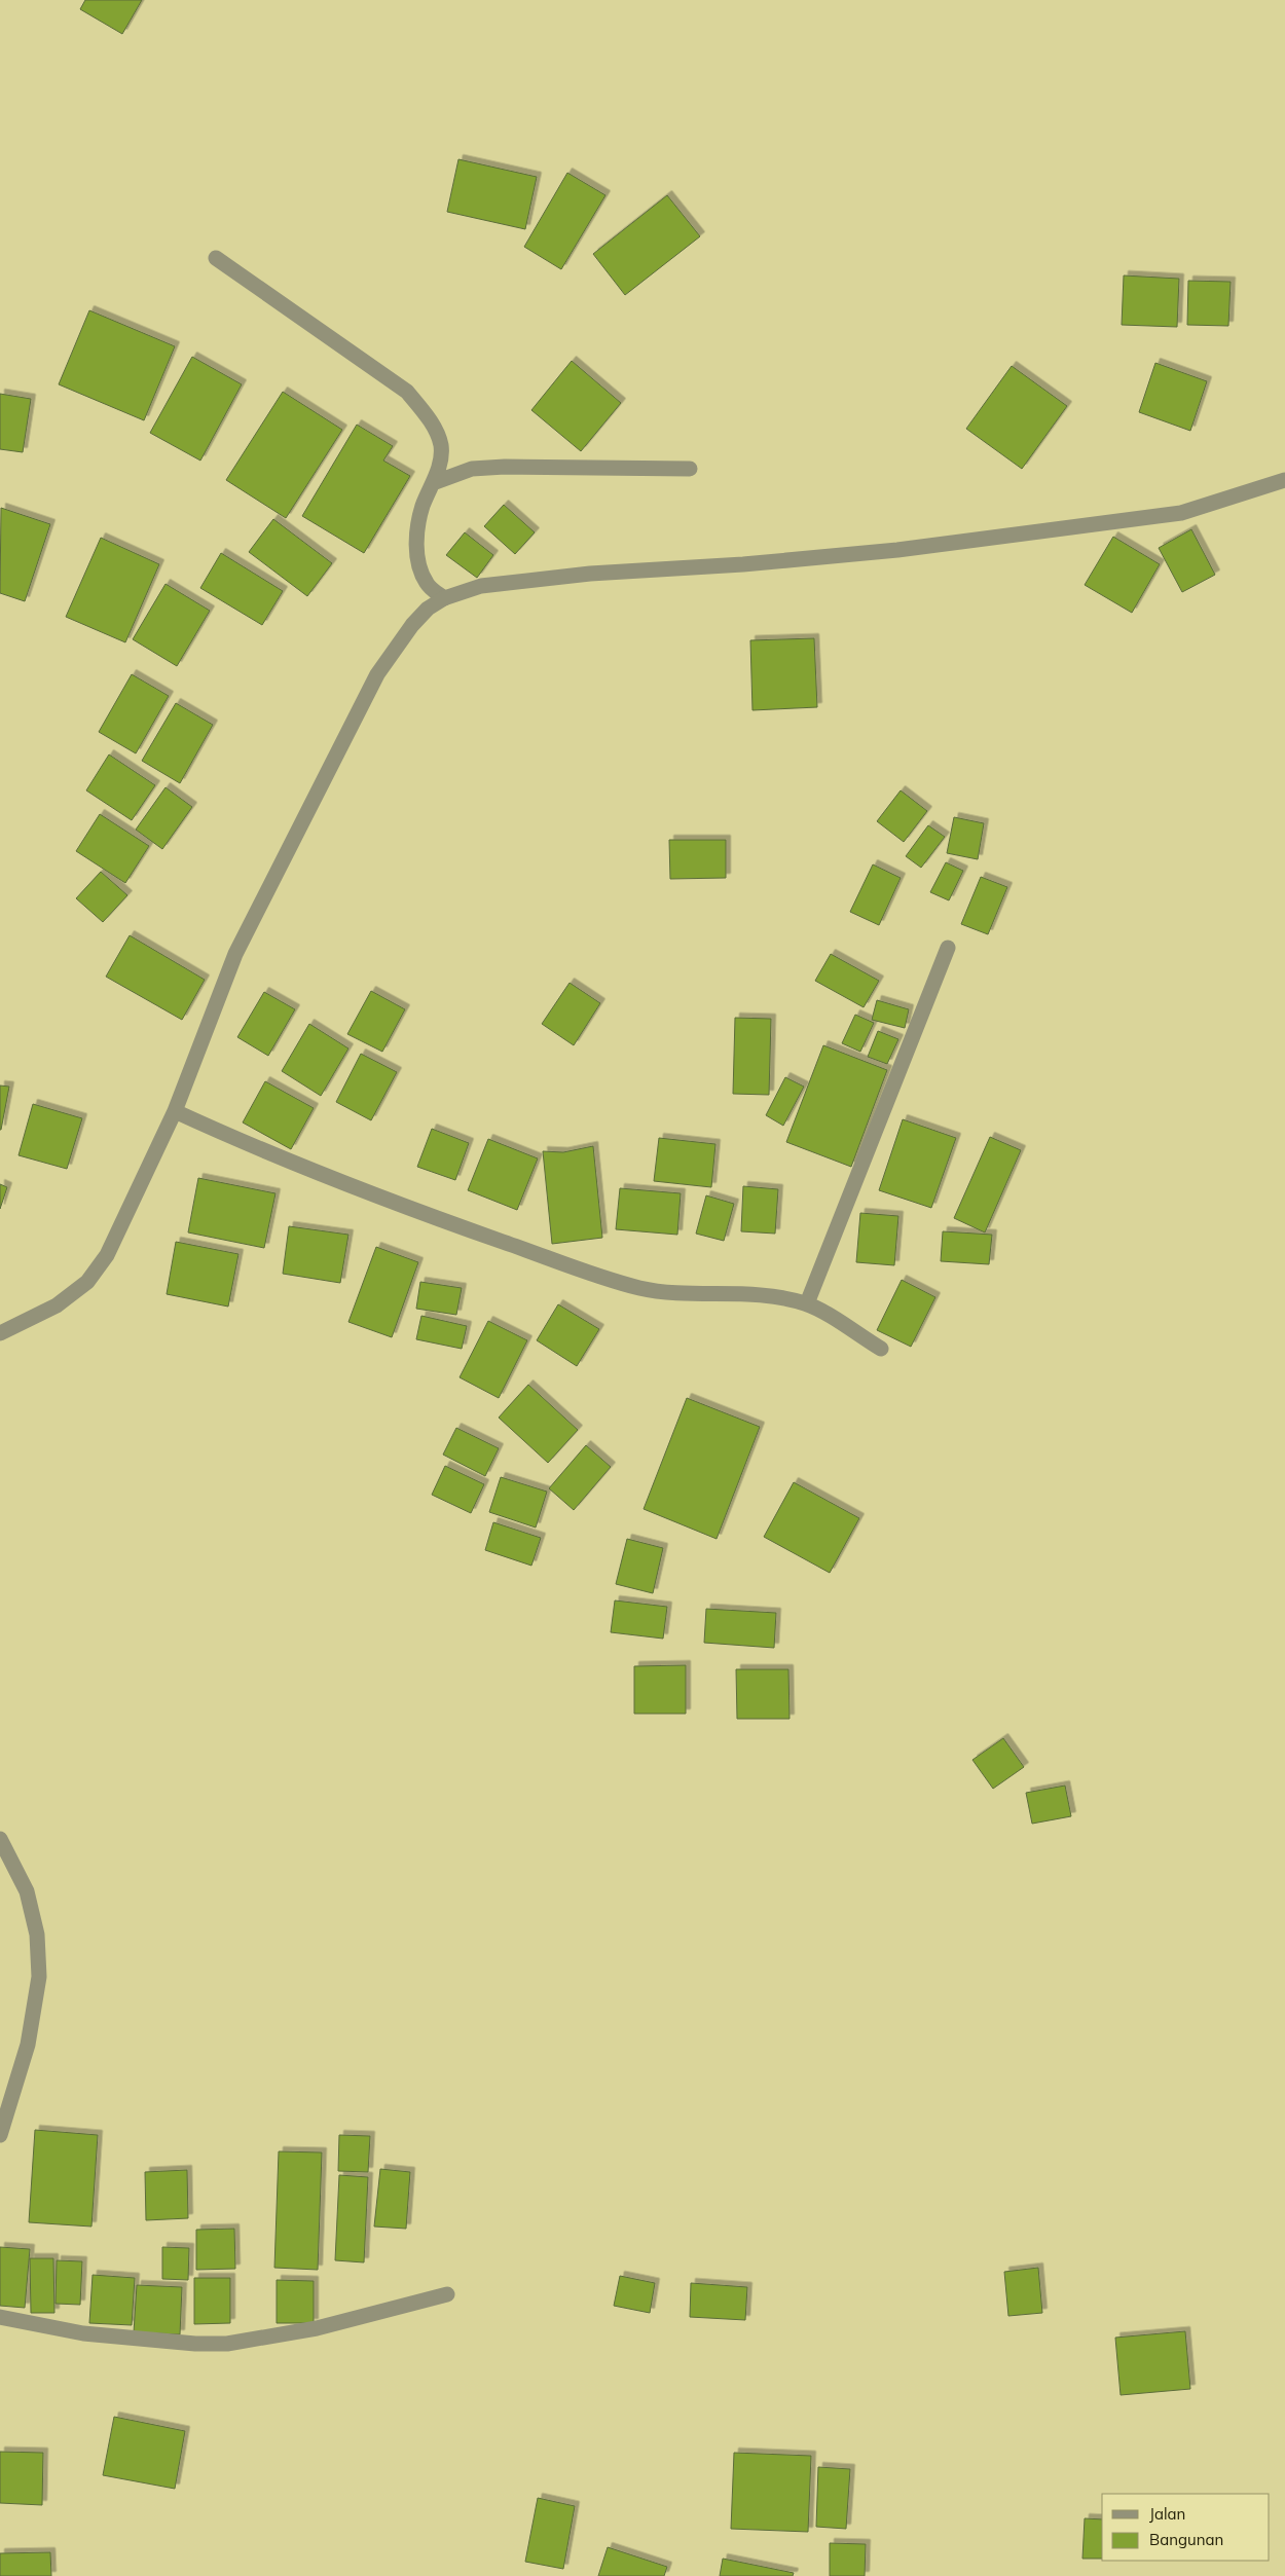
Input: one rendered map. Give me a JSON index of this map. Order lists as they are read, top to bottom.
{
  "legend": ["Jalan", "Bangunan"]
}
